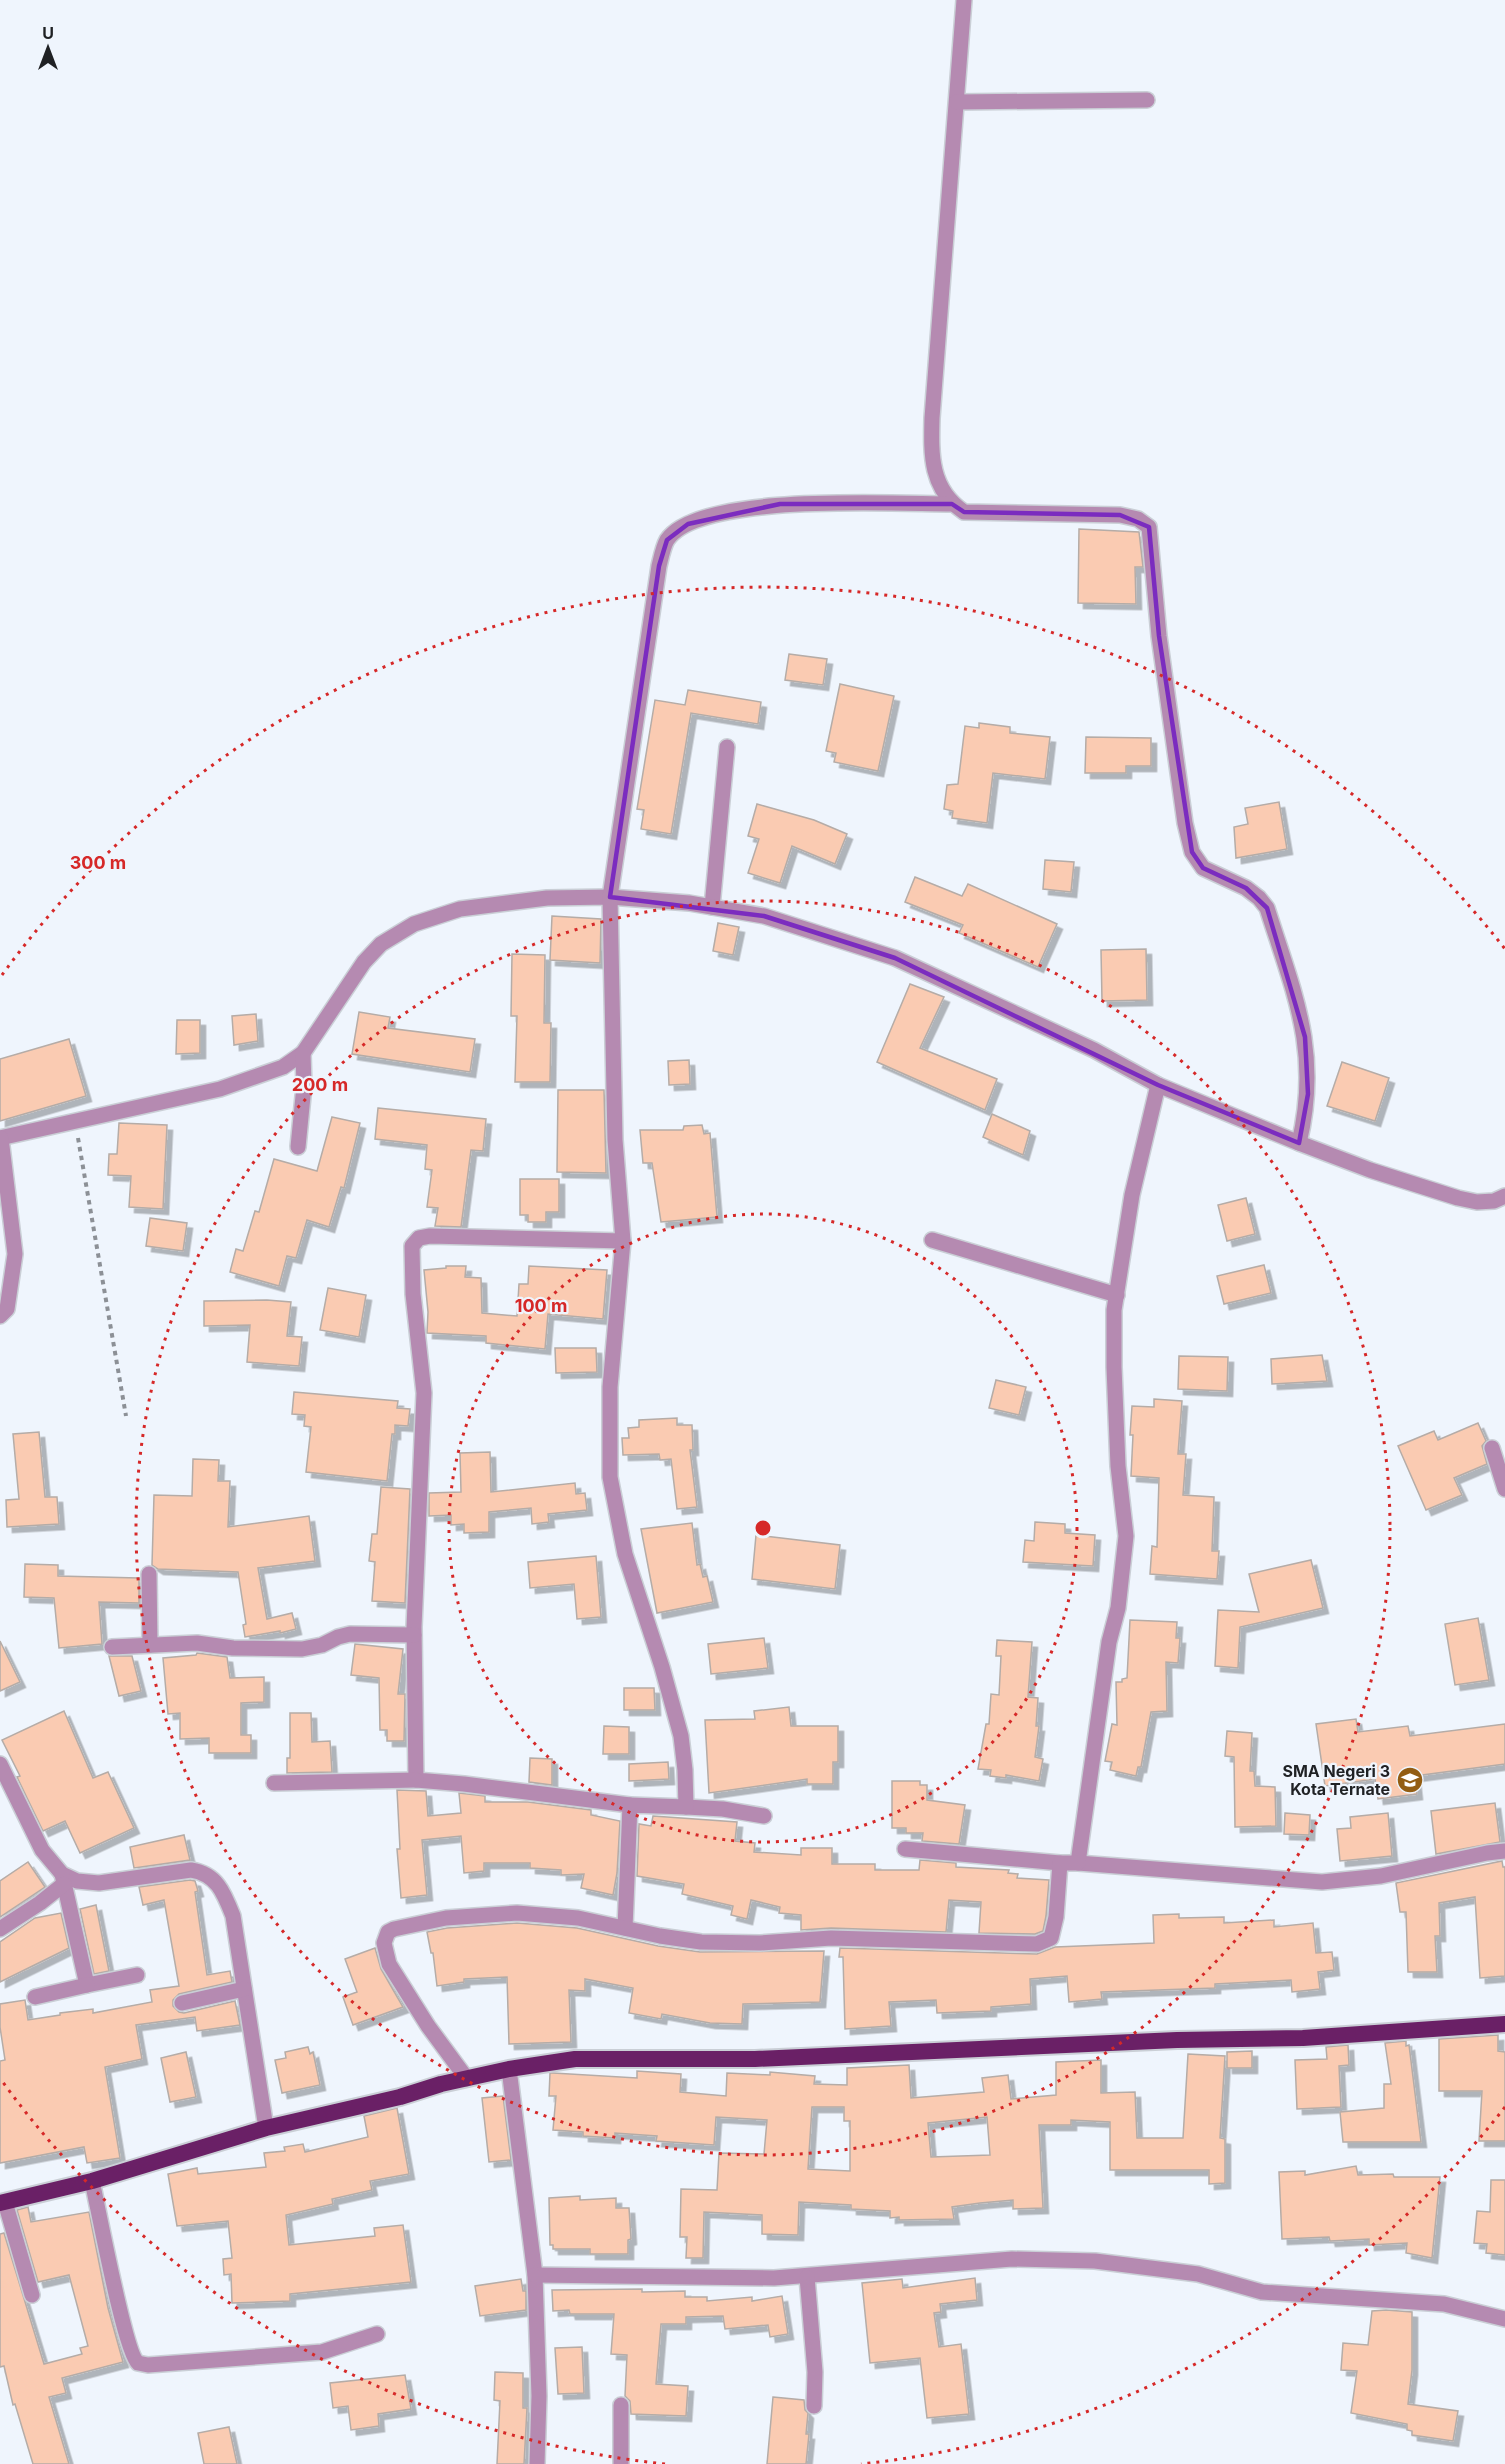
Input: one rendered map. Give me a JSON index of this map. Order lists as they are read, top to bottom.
{
  "places": {
    "school or university": ["SMA Negeri 3 Kota Ternate"]
  },
  "north": "top",
  "rings": ["300 m", "200 m", "100 m"]
}
